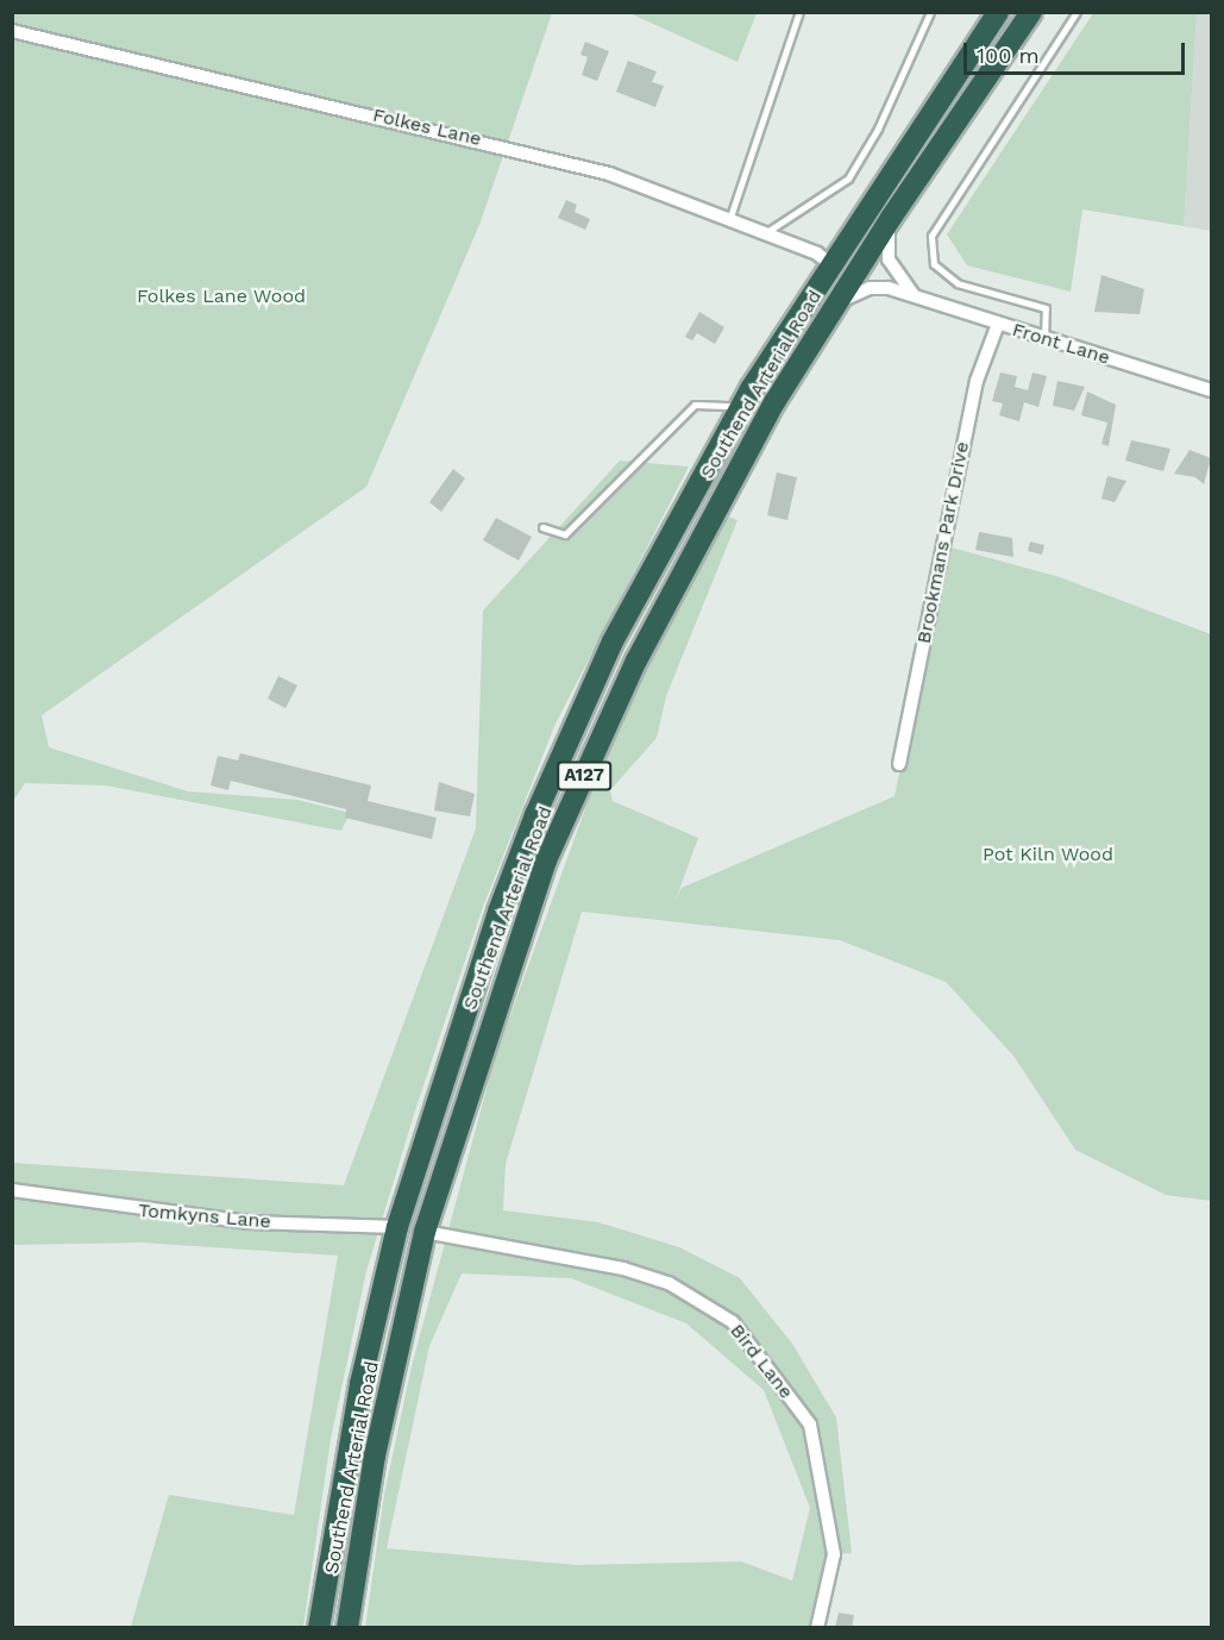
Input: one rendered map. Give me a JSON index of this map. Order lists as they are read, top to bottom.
{
  "streets": {
    "highway": ["Southend Arterial Road", "A127"],
    "street": [
      "Folkes Lane",
      "Front Lane",
      "Brookmans Park Drive",
      "Tomkyns Lane",
      "Bird Lane"
    ]
  },
  "crossings": [
    ["Folkes Lane", "Southend Arterial Road"],
    ["Front Lane", "Southend Arterial Road"],
    ["Front Lane", "Brookmans Park Drive"],
    ["Southend Arterial Road", "Tomkyns Lane"],
    ["Southend Arterial Road", "Bird Lane"]
  ],
  "parks": ["Folkes Lane Wood", "Pot Kiln Wood"],
  "scale_bar": "100 m"
}
